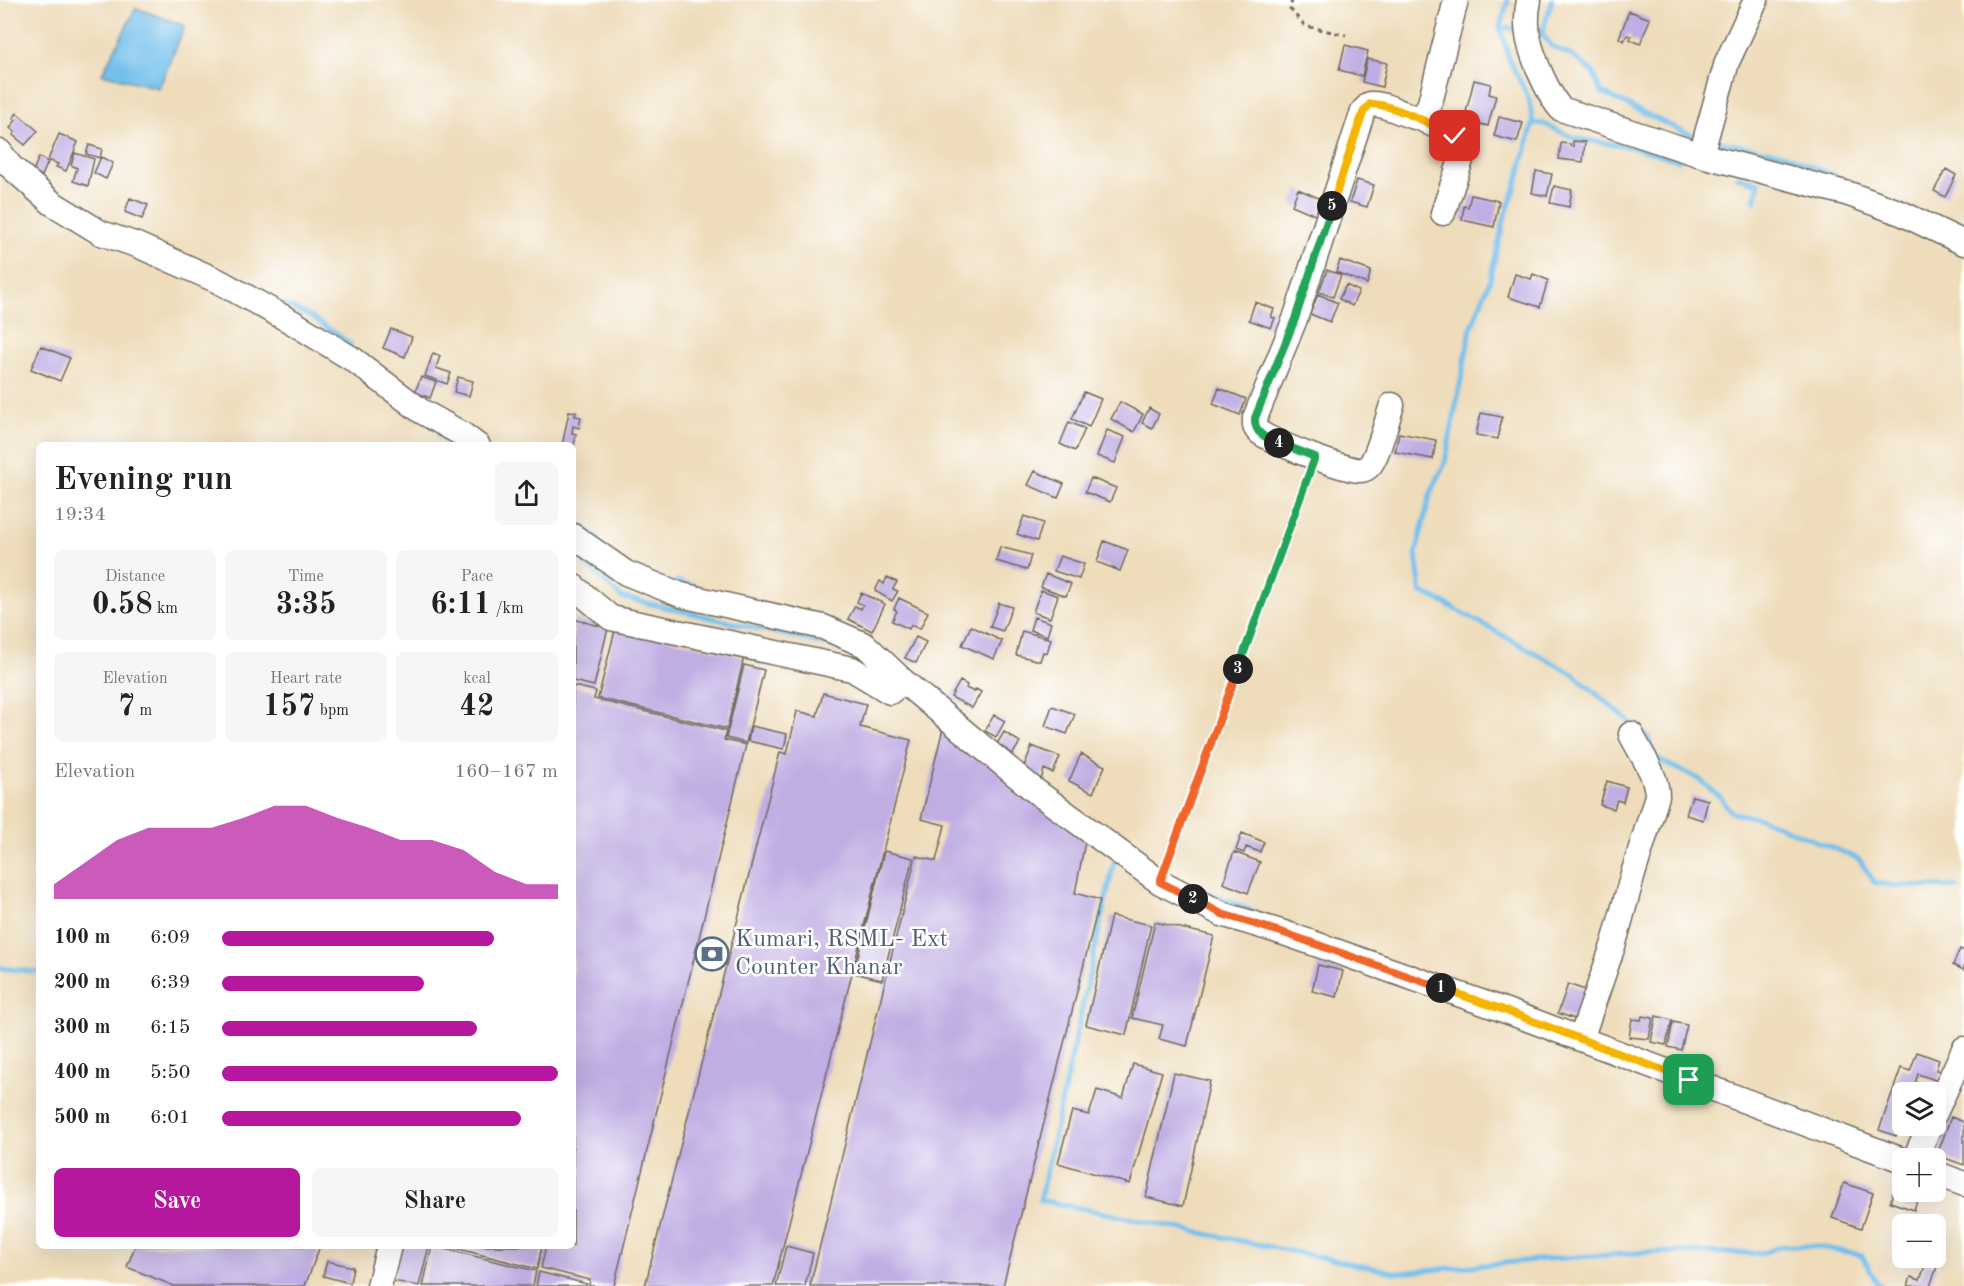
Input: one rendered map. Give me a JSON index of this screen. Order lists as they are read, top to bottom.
{
  "places": {
    "bank": ["Kumari, RSML- Ext Counter Khanar"]
  },
  "page": {
    "pins": [
      "5",
      "4",
      "3",
      "2",
      "1"
    ],
    "heading": ["Evening run", "19:34"],
    "stats": [
      ["Distance", "0.58 km"],
      ["Time", "3:35"],
      ["Pace", "6:11 /km"],
      ["Elevation", "7 m"],
      ["Heart rate", "157 bpm"],
      ["kcal", "42"]
    ],
    "chart": ["Elevation", "160–167 m"],
    "list": [
      {
        "name": "100 m",
        "note": "6:09"
      },
      {
        "name": "200 m",
        "note": "6:39"
      },
      {
        "name": "300 m",
        "note": "6:15"
      },
      {
        "name": "400 m",
        "note": "5:50"
      },
      {
        "name": "500 m",
        "note": "6:01"
      }
    ],
    "map_buttons": ["+", "−"],
    "buttons": ["Save", "Share"]
  }
}
